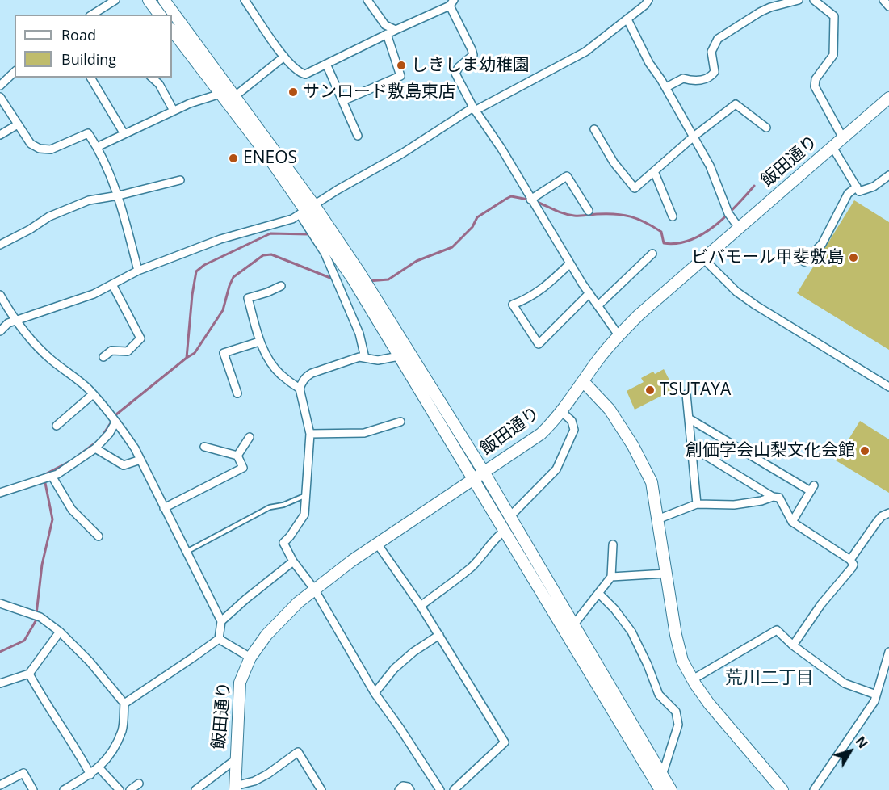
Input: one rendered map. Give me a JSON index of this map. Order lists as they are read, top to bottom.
{
  "streets": {
    "street": ["飯田通り"]
  },
  "districts": ["荒川二丁目"],
  "places": [
    "しきしま幼稚園",
    "サンロード敷島東店",
    "ENEOS",
    "ビバモール甲斐敷島",
    "TSUTAYA",
    "創価学会山梨文化会館"
  ],
  "legend": ["Road", "Building"],
  "north": "top right"
}
